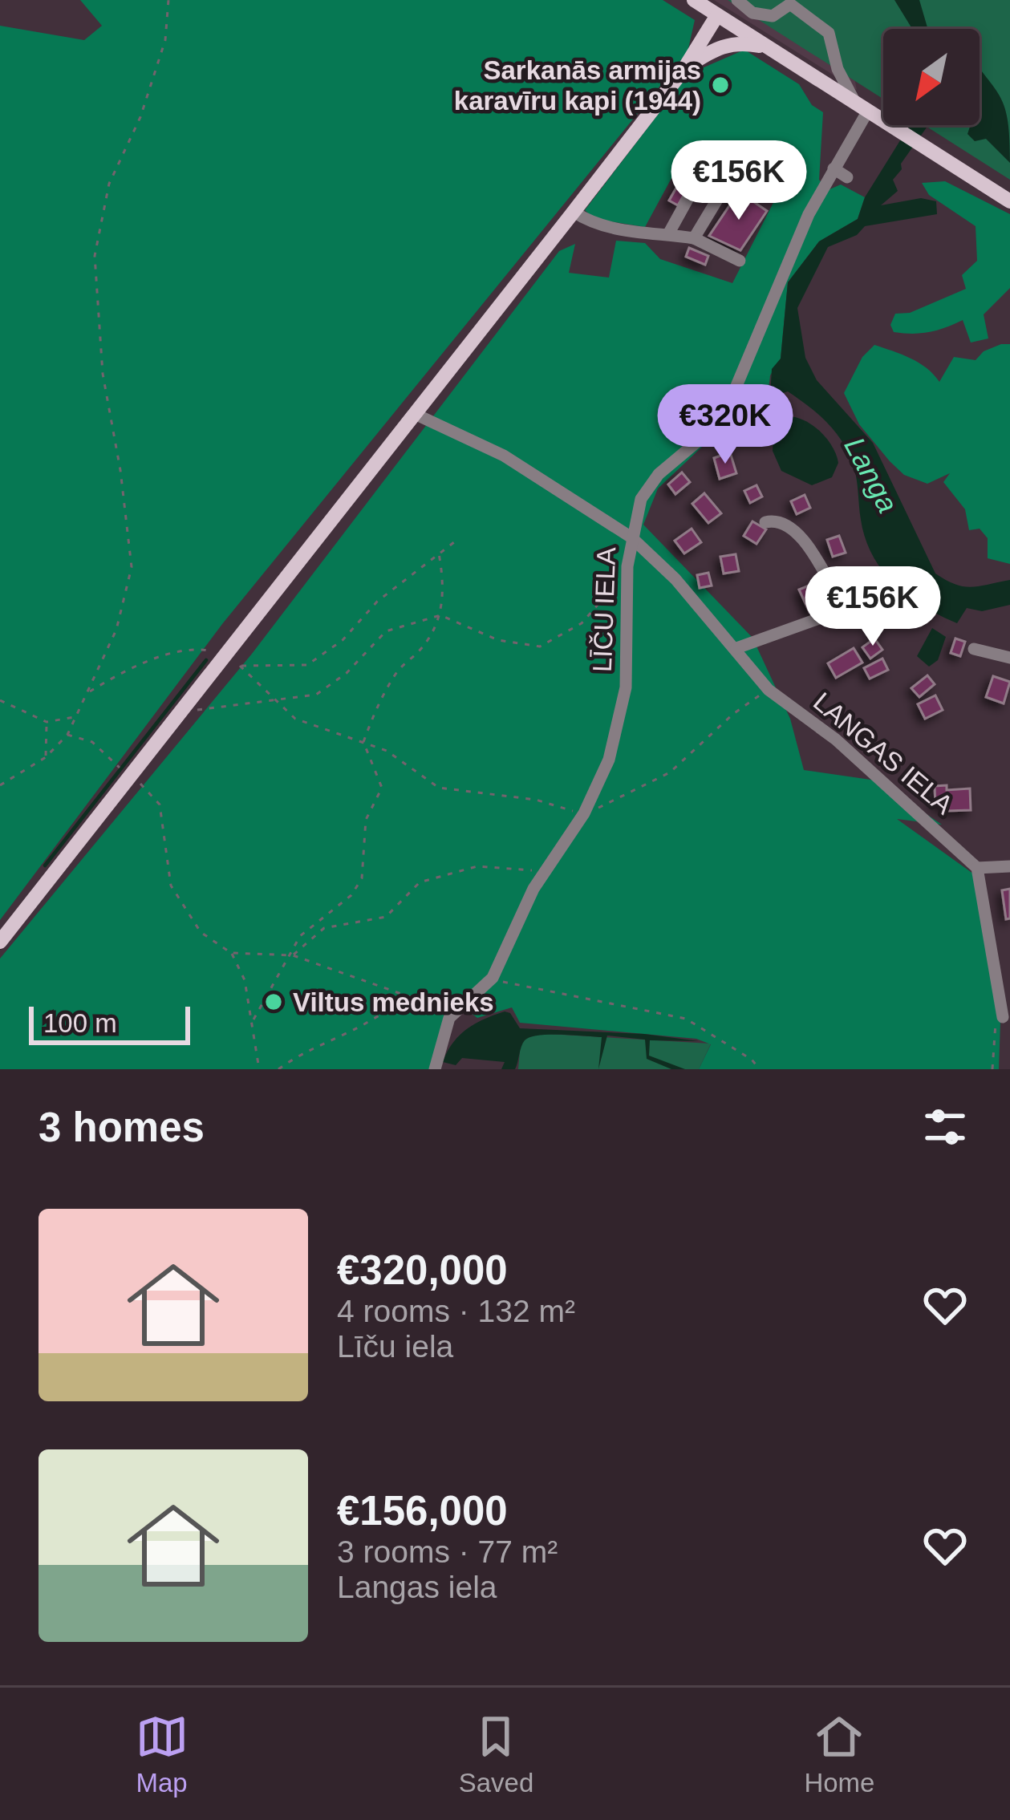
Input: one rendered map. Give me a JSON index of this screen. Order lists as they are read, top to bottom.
{
  "streets": {
    "street": ["LĪČU IELA", "LANGAS IELA"]
  },
  "crossings": [
    ["LĪČU IELA", "LANGAS IELA"]
  ],
  "water": ["Langa"],
  "places": ["Sarkanās armijas karavīru kapi (1944)", "Viltus mednieks"],
  "scale_bar": "100 m",
  "north": "bottom left",
  "page": {
    "price": ["€156K", "€320K", "€156K"],
    "scale": "100 m",
    "heading": "3 homes",
    "list": [
      {
        "name": "€320,000",
        "note": "4 rooms · 132 m² · Līču iela"
      },
      {
        "name": "€156,000",
        "note": "3 rooms · 77 m² · Langas iela"
      }
    ],
    "tabs": ["Map", "Saved", "Home"]
  }
}
